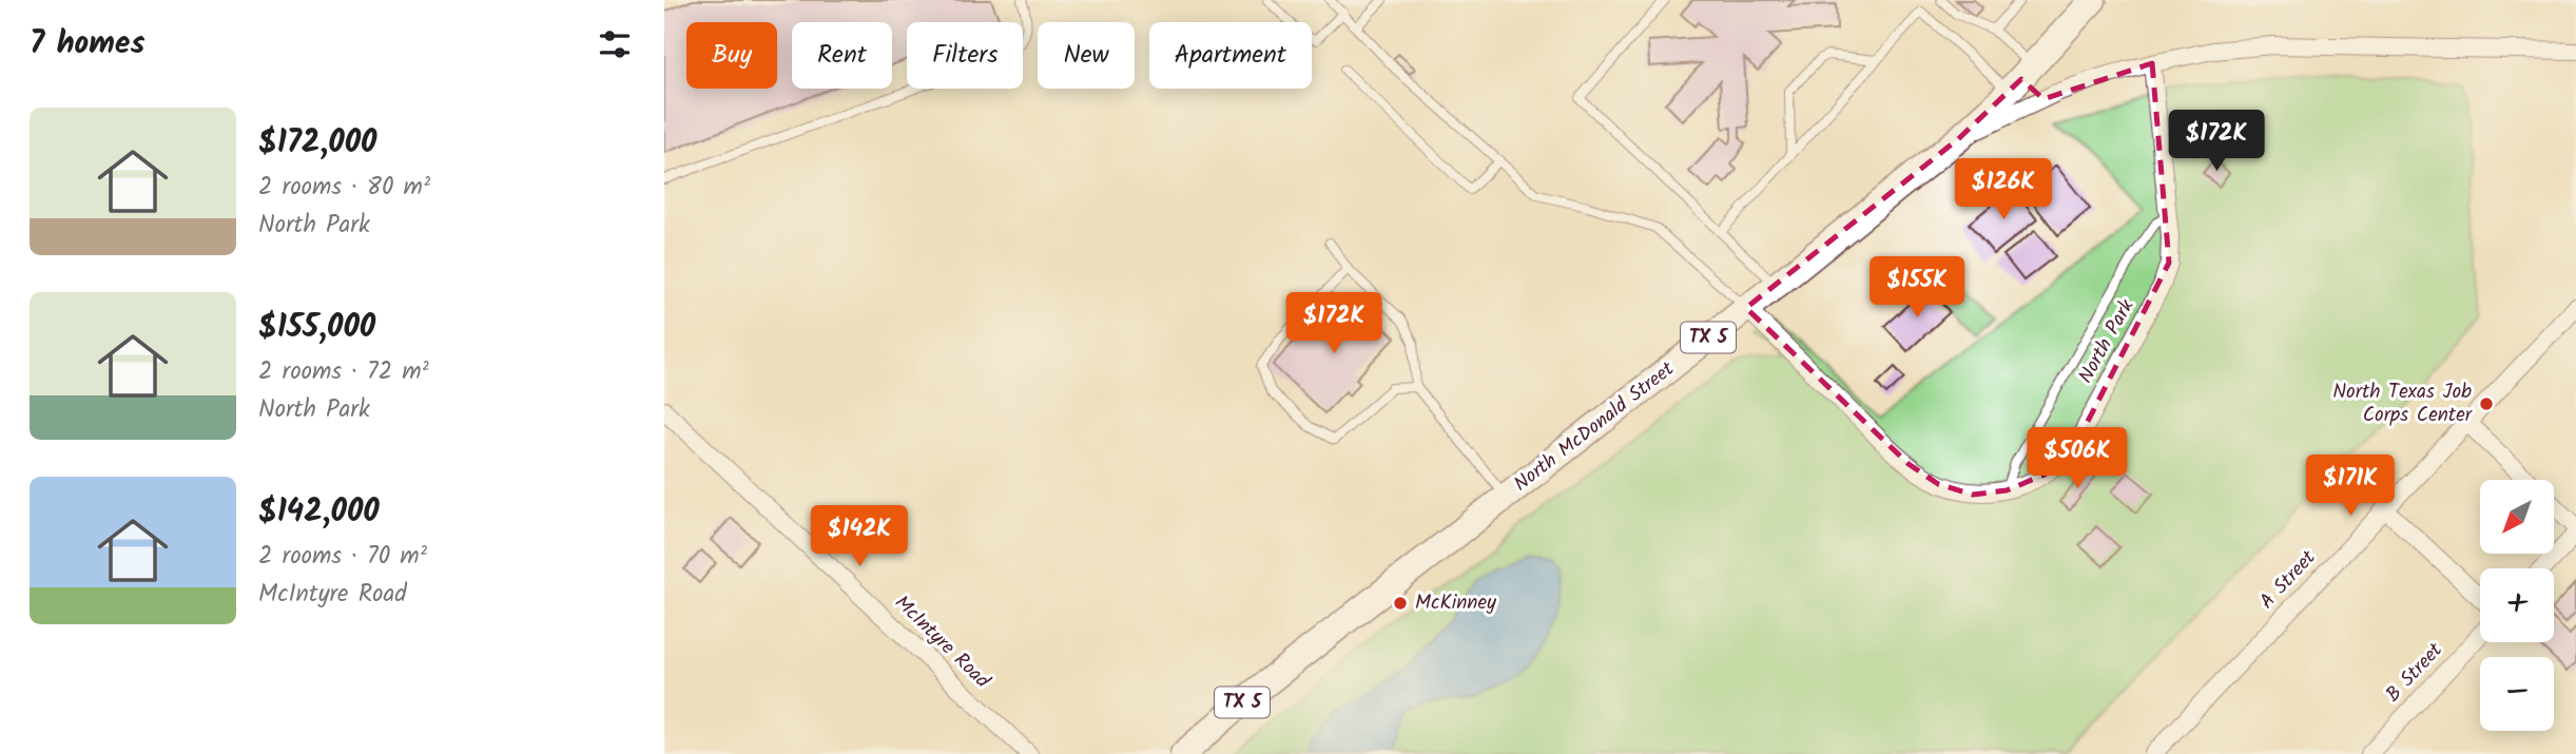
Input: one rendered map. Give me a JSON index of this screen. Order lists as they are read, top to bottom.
{
  "streets": {
    "main road": ["TX 5", "North McDonald Street"],
    "street": [
      "North Park",
      "A Street",
      "McIntyre Road",
      "B Street"
    ]
  },
  "crossings": [
    ["North Park", "North McDonald Street"]
  ],
  "places": ["North Texas Job Corps Center", "McKinney"],
  "north": "bottom left",
  "page": {
    "heading": "7 homes",
    "chip": [
      "Buy",
      "Rent",
      "Filters",
      "New",
      "Apartment"
    ],
    "list": [
      {
        "name": "$172,000",
        "note": "2 rooms · 80 m² · North Park"
      },
      {
        "name": "$155,000",
        "note": "2 rooms · 72 m² · North Park"
      },
      {
        "name": "$142,000",
        "note": "2 rooms · 70 m² · McIntyre Road"
      }
    ],
    "price": [
      "$172K",
      "$126K",
      "$155K",
      "$172K",
      "$506K",
      "$171K",
      "$142K"
    ],
    "map_buttons": ["+", "−"]
  }
}
